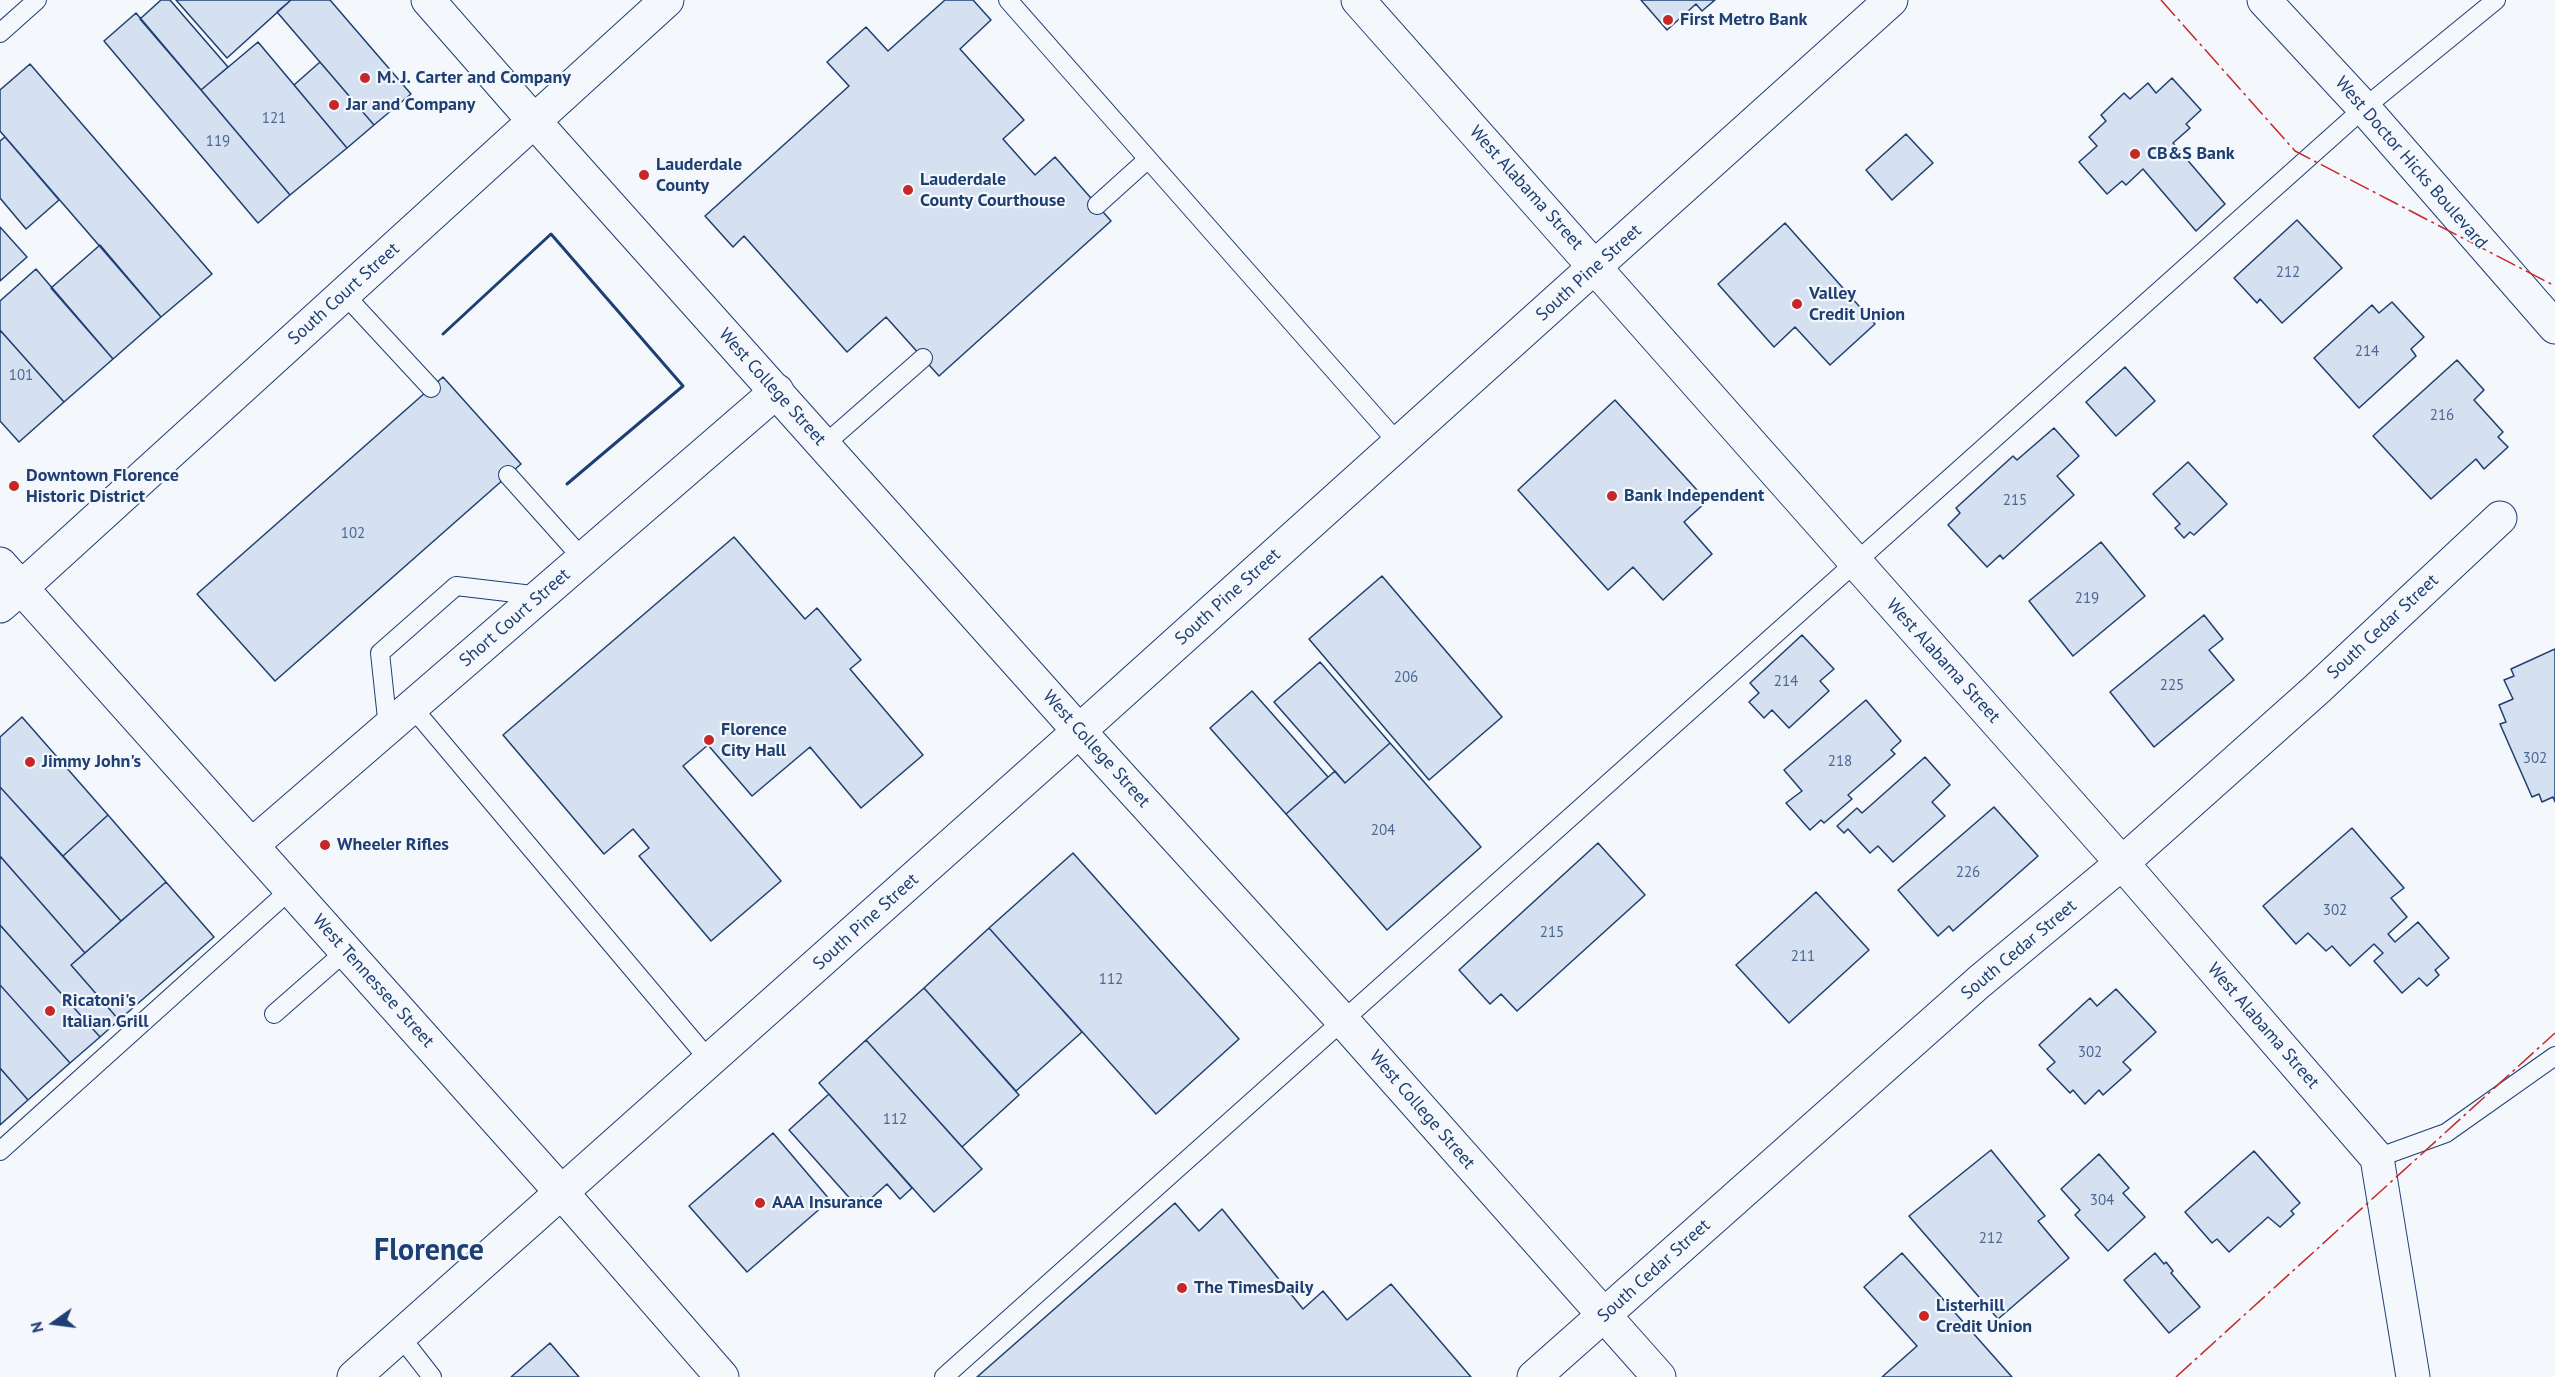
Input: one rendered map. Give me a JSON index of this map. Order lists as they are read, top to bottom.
{
  "streets": {
    "street": [
      "West Doctor Hicks Boulevard",
      "West Alabama Street",
      "South Pine Street",
      "South Court Street",
      "West College Street",
      "Short Court Street",
      "South Cedar Street",
      "West Tennessee Street"
    ]
  },
  "crossings": [
    ["West Alabama Street", "South Pine Street"],
    ["West Alabama Street", "South Cedar Street"],
    ["South Pine Street", "West College Street"],
    ["South Pine Street", "West Tennessee Street"],
    ["South Court Street", "West College Street"],
    ["South Court Street", "West Tennessee Street"],
    ["West College Street", "Short Court Street"],
    ["West College Street", "South Cedar Street"],
    ["Short Court Street", "West Tennessee Street"]
  ],
  "districts": ["Florence"],
  "places": [
    "First Metro Bank",
    "M. J. Carter and Company",
    "Jar and Company",
    "CB&S Bank",
    "Lauderdale County",
    "Lauderdale County Courthouse",
    "Valley Credit Union",
    "Downtown Florence Historic District",
    "Bank Independent",
    "Florence City Hall",
    "Jimmy John's",
    "Wheeler Rifles",
    "Ricatoni's Italian Grill",
    "AAA Insurance",
    "The TimesDaily",
    "Listerhill Credit Union"
  ],
  "house_numbers": [
    "121",
    "119",
    "212",
    "214",
    "101",
    "216",
    "215",
    "102",
    "219",
    "206",
    "214",
    "225",
    "302",
    "218",
    "204",
    "226",
    "302",
    "215",
    "211",
    "112",
    "302",
    "112",
    "304",
    "212"
  ],
  "north": "left"
}
